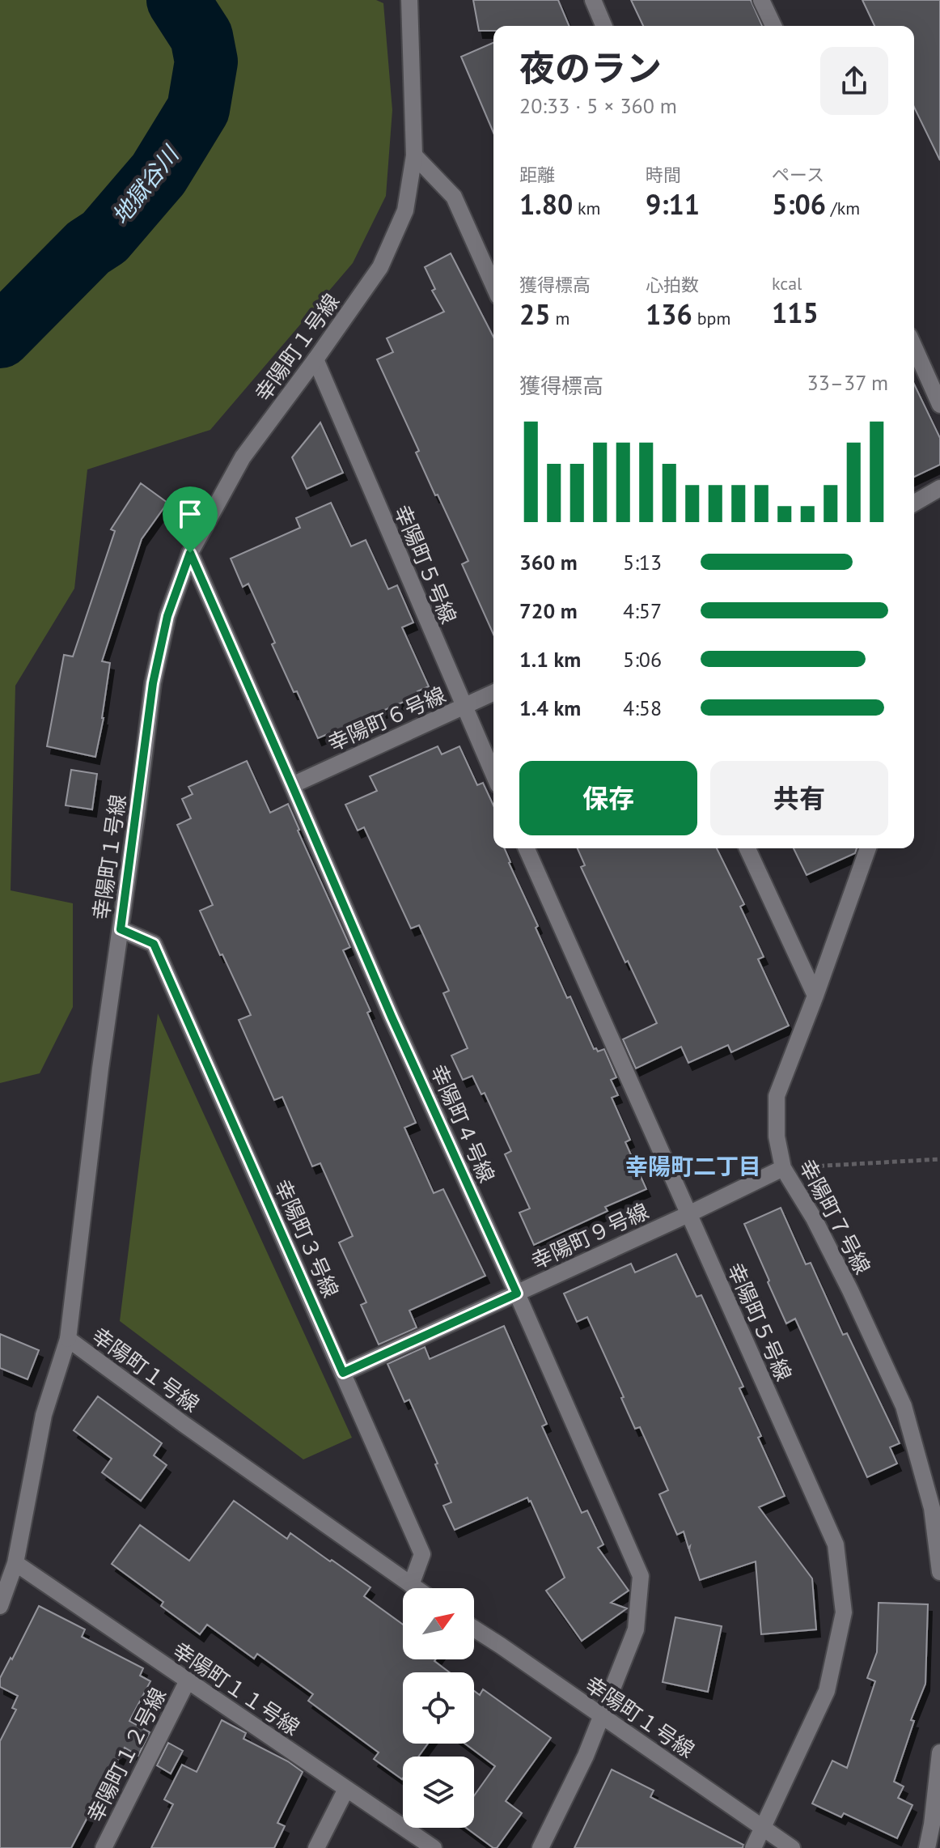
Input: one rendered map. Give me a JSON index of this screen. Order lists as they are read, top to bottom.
{
  "streets": {
    "street": [
      "幸陽町１号線",
      "幸陽町５号線",
      "幸陽町６号線",
      "幸陽町４号線",
      "幸陽町７号線",
      "幸陽町９号線",
      "幸陽町３号線",
      "幸陽町１１号線",
      "幸陽町１２号線"
    ]
  },
  "crossings": [
    ["幸陽町１号線", "幸陽町５号線"],
    ["幸陽町１号線", "幸陽町４号線"],
    ["幸陽町１号線", "幸陽町３号線"],
    ["幸陽町５号線", "幸陽町６号線"],
    ["幸陽町５号線", "幸陽町９号線"],
    ["幸陽町６号線", "幸陽町４号線"],
    ["幸陽町４号線", "幸陽町９号線"],
    ["幸陽町７号線", "幸陽町９号線"],
    ["幸陽町９号線", "幸陽町３号線"],
    ["幸陽町１１号線", "幸陽町１２号線"]
  ],
  "districts": ["幸陽町二丁目"],
  "water": ["地獄谷川"],
  "north": "top right",
  "page": {
    "heading": ["夜のラン", "20:33 · 5 × 360 m"],
    "stats": [
      ["距離", "1.80 km"],
      ["時間", "9:11"],
      ["ペース", "5:06 /km"],
      ["獲得標高", "25 m"],
      ["心拍数", "136 bpm"],
      ["kcal", "115"]
    ],
    "chart": ["獲得標高", "33–37 m"],
    "list": [
      {
        "name": "360 m",
        "note": "5:13"
      },
      {
        "name": "720 m",
        "note": "4:57"
      },
      {
        "name": "1.1 km",
        "note": "5:06"
      },
      {
        "name": "1.4 km",
        "note": "4:58"
      }
    ],
    "buttons": ["保存", "共有"]
  }
}
